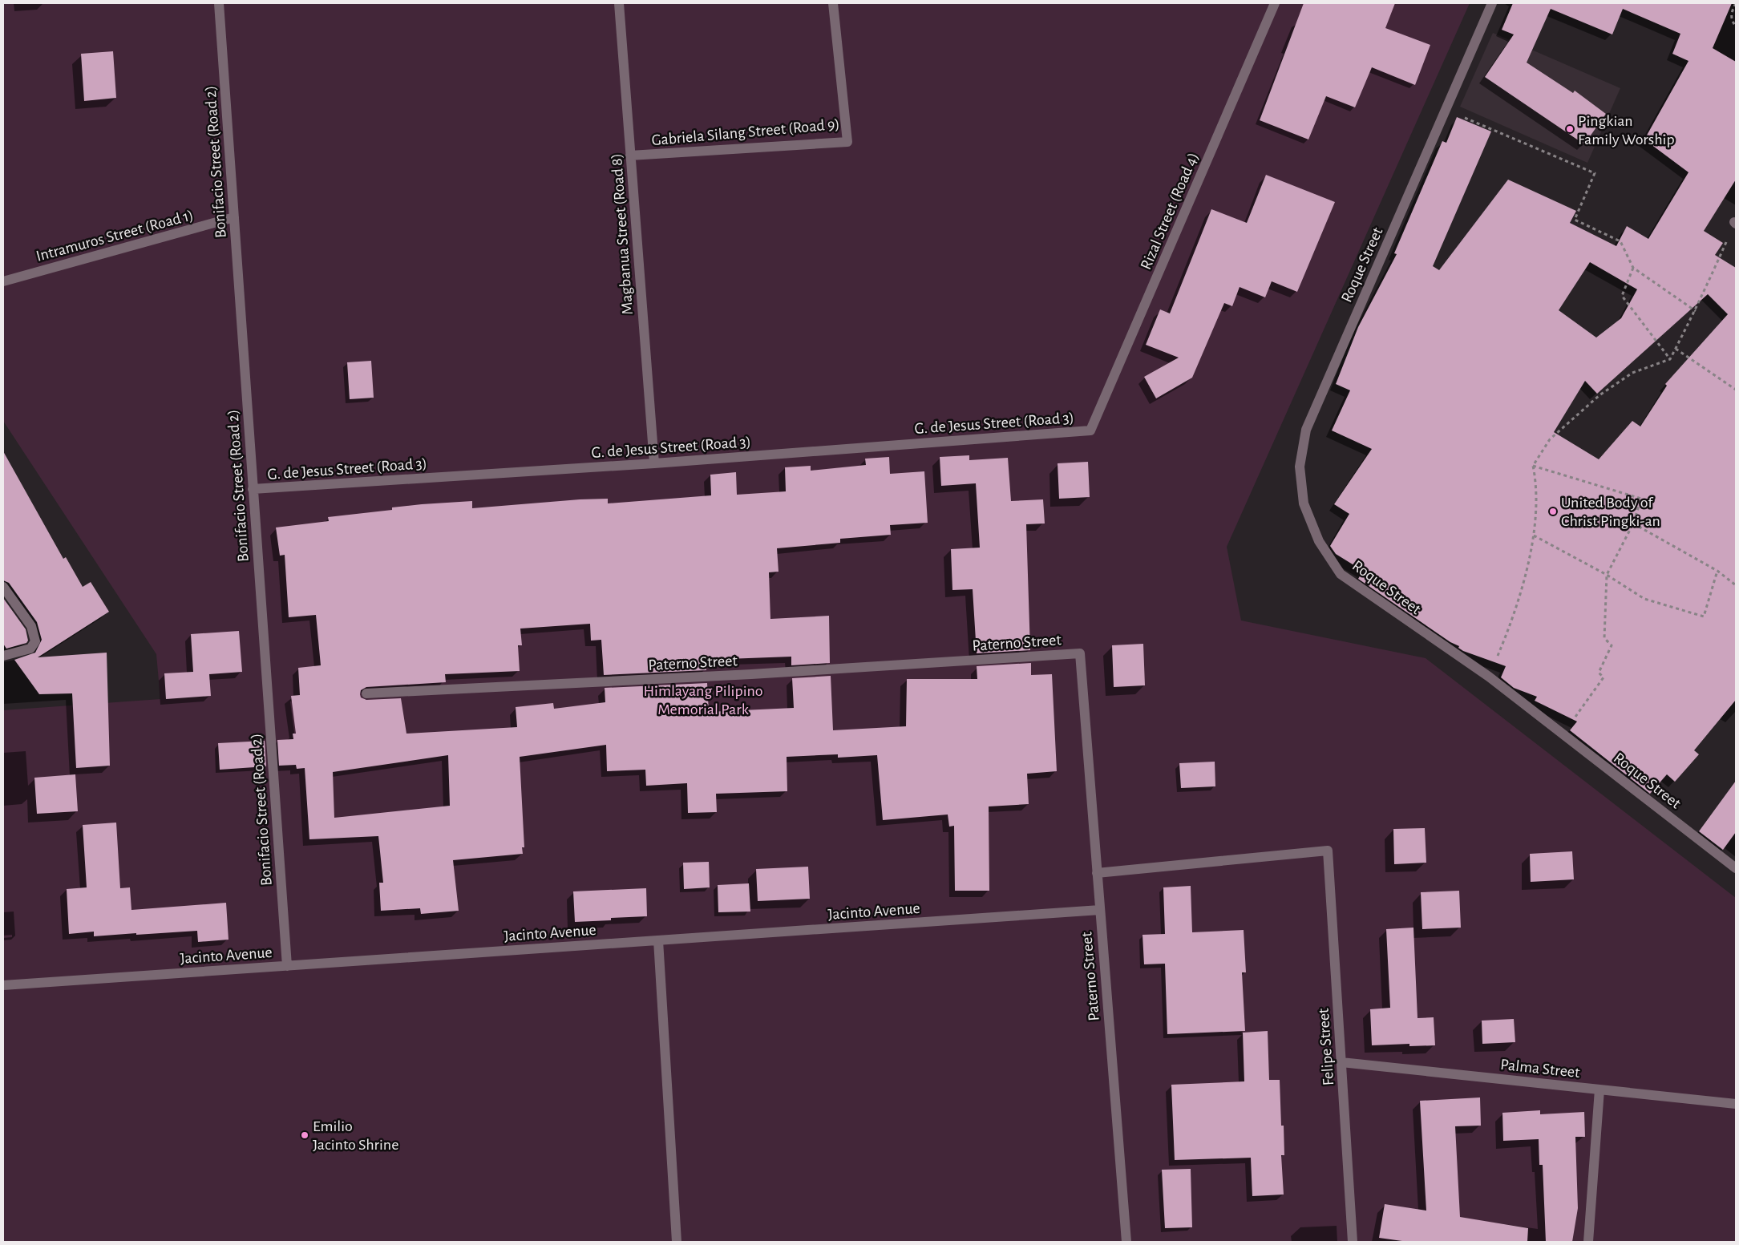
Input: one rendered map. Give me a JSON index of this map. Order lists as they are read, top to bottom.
{
  "streets": {
    "street": [
      "Gabriela Silang Street (Road 9)",
      "Bonifacio Street (Road 2)",
      "Rizal Street (Road 4)",
      "Magbanua Street (Road 8)",
      "Intramuros Street (Road 1)",
      "Roque Street",
      "G. de Jesus Street (Road 3)",
      "Paterno Street",
      "Jacinto Avenue",
      "Felipe Street",
      "Palma Street"
    ]
  },
  "crossings": [
    ["Gabriela Silang Street (Road 9)", "Magbanua Street (Road 8)"],
    ["Bonifacio Street (Road 2)", "Intramuros Street (Road 1)"],
    ["Bonifacio Street (Road 2)", "G. de Jesus Street (Road 3)"],
    ["Bonifacio Street (Road 2)", "Jacinto Avenue"],
    ["Rizal Street (Road 4)", "G. de Jesus Street (Road 3)"],
    ["Magbanua Street (Road 8)", "G. de Jesus Street (Road 3)"],
    ["Paterno Street", "Jacinto Avenue"],
    ["Paterno Street", "Felipe Street"],
    ["Felipe Street", "Palma Street"]
  ],
  "parks": ["Himlayang Pilipino Memorial Park"],
  "places": ["Pingkian Family Worship", "United Body of Christ Pingki-an", "Emilio Jacinto Shrine"]
}
